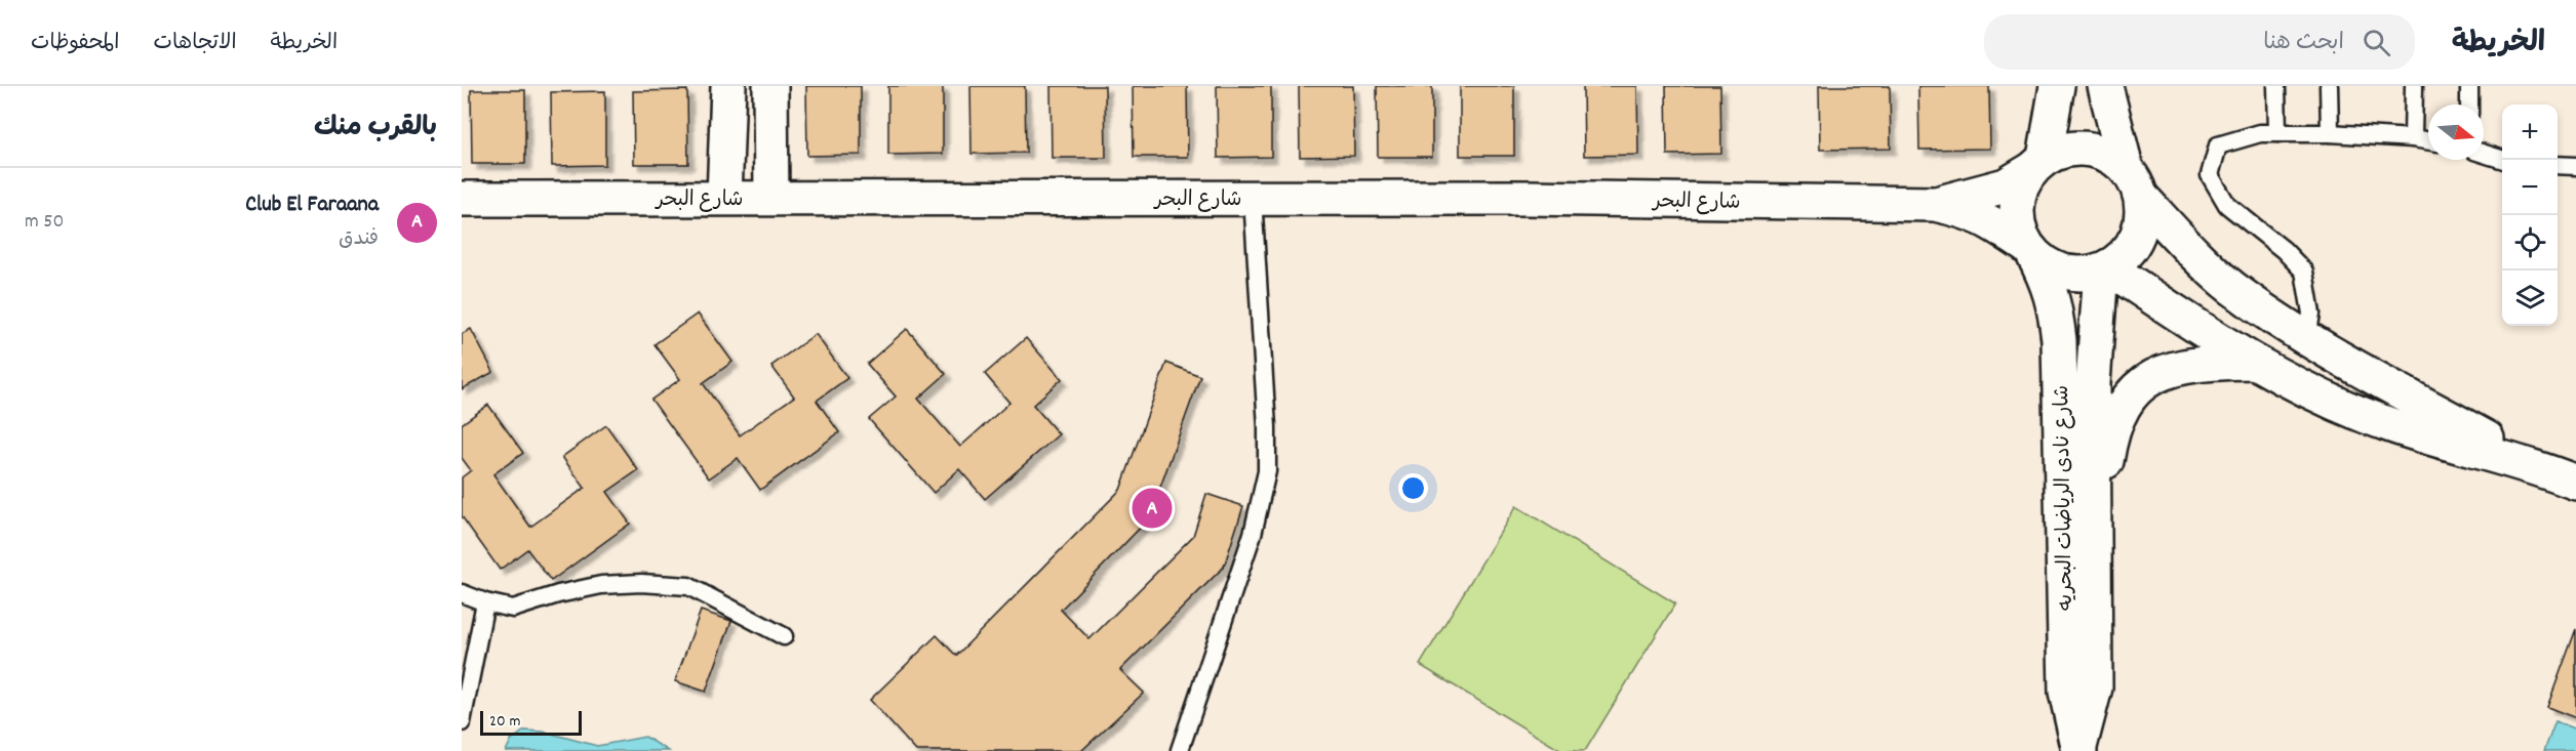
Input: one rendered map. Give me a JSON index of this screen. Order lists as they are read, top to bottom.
{
  "streets": {
    "main road": ["شارع البحر", "شارع نادى الرياضات البحريه"]
  },
  "crossings": [
    ["شارع البحر", "شارع نادى الرياضات البحريه"]
  ],
  "scale_bar": "20 m",
  "north": "right",
  "page": {
    "header": "الخريطة",
    "search": "ابحث هنا",
    "nav": ["الخريطة", "الاتجاهات", "المحفوظات"],
    "heading": "بالقرب منك",
    "map_buttons": ["+", "−"],
    "list": [
      {
        "mark": "A",
        "name": "Club El Faraana",
        "note": "فندق",
        "value": "50 m"
      }
    ],
    "pins": "A",
    "scale": "20 m"
  }
}
